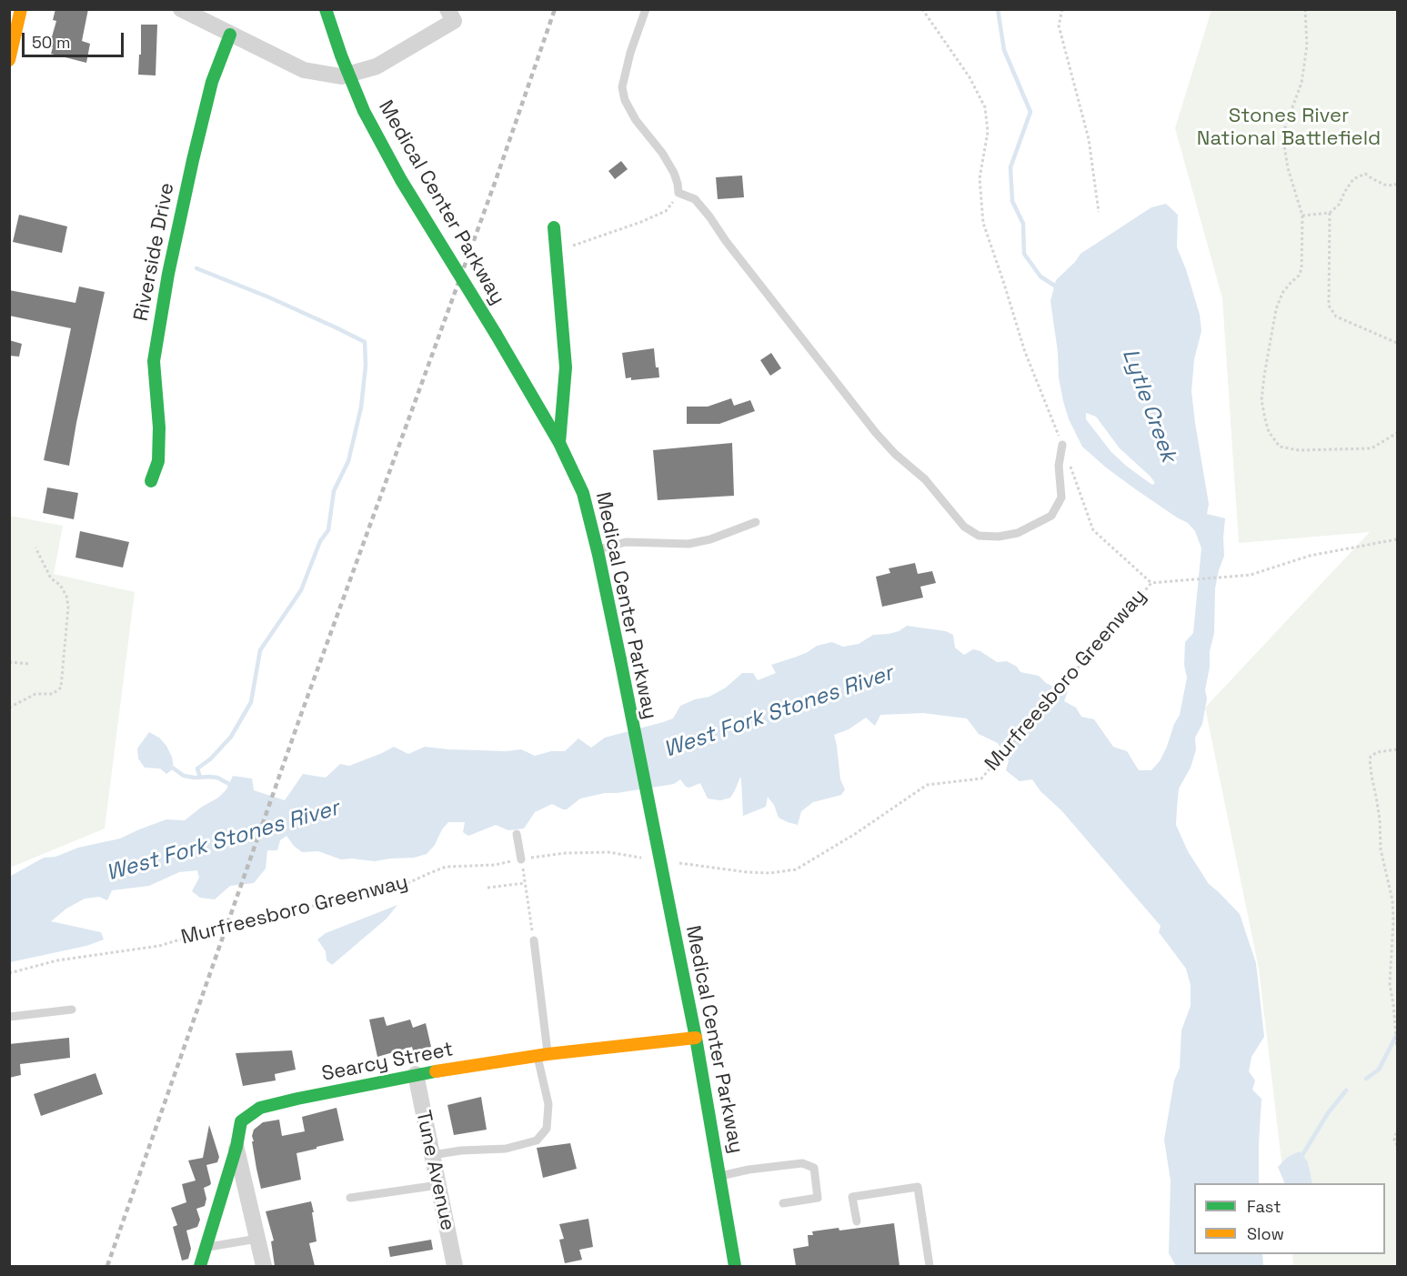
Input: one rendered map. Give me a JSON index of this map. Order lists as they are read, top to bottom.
{
  "streets": {
    "main road": ["Medical Center Parkway", "Riverside Drive", "Searcy Street"],
    "street": ["Tune Avenue"],
    "path": ["Murfreesboro Greenway"]
  },
  "crossings": [
    ["Medical Center Parkway", "Searcy Street"],
    ["Searcy Street", "Tune Avenue"]
  ],
  "water": ["Lytle Creek", "West Fork Stones River"],
  "parks": ["Stones River National Battlefield"],
  "legend": ["Fast", "Slow"],
  "scale_bar": "50 m"
}
